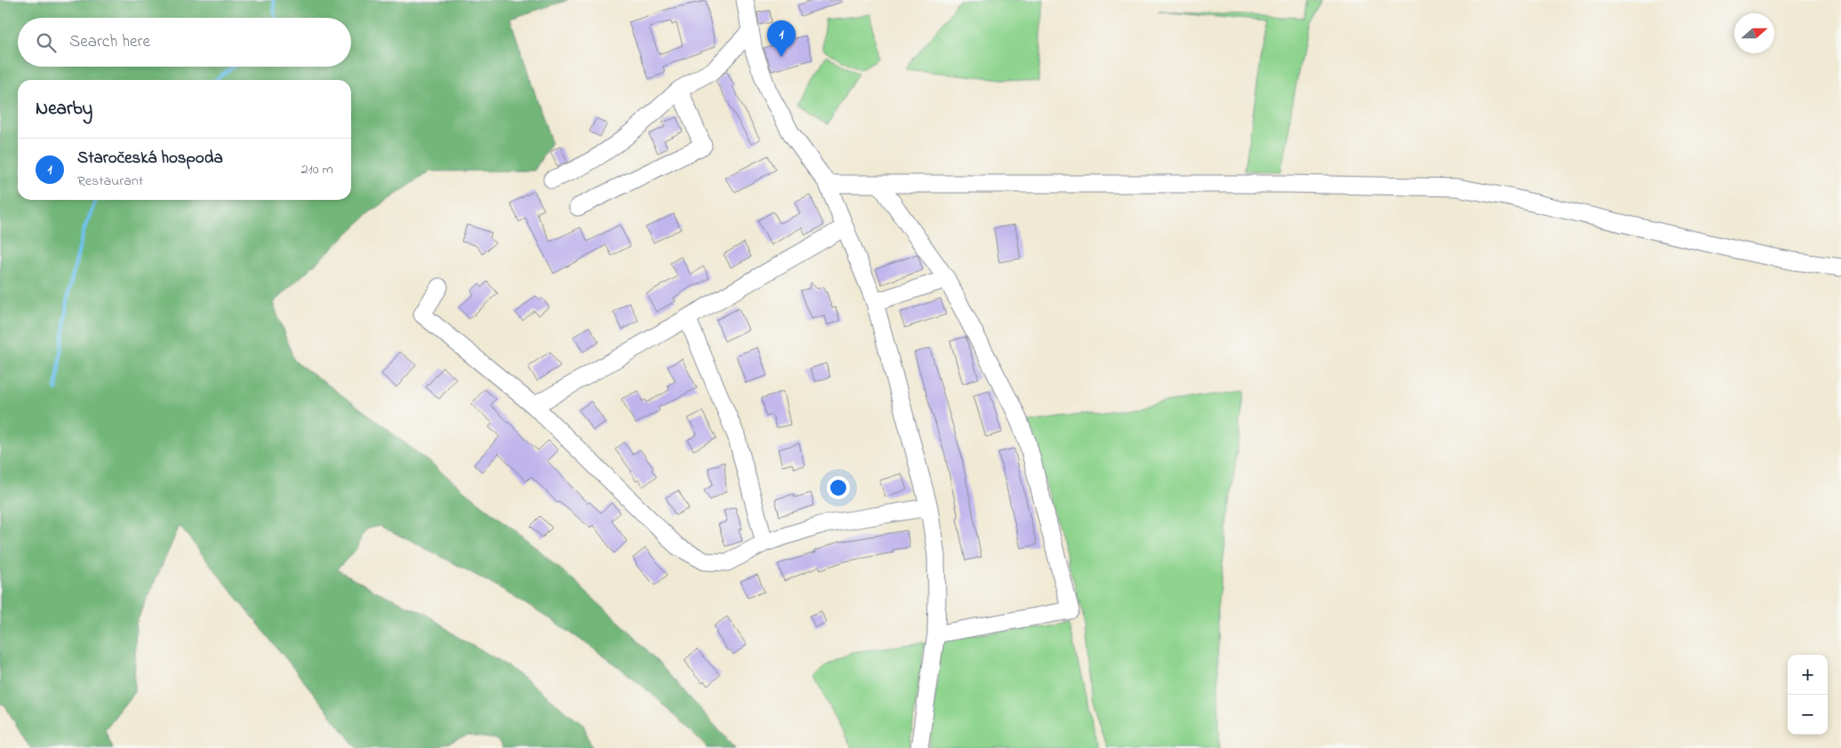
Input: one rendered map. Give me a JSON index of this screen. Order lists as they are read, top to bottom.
{
  "north": "right",
  "page": {
    "search": "Search here",
    "pins": "1",
    "heading": "Nearby",
    "list": [
      {
        "mark": "1",
        "name": "Staročeská hospoda",
        "note": "Restaurant",
        "value": "210 m"
      }
    ],
    "map_buttons": ["+", "−"]
  }
}
